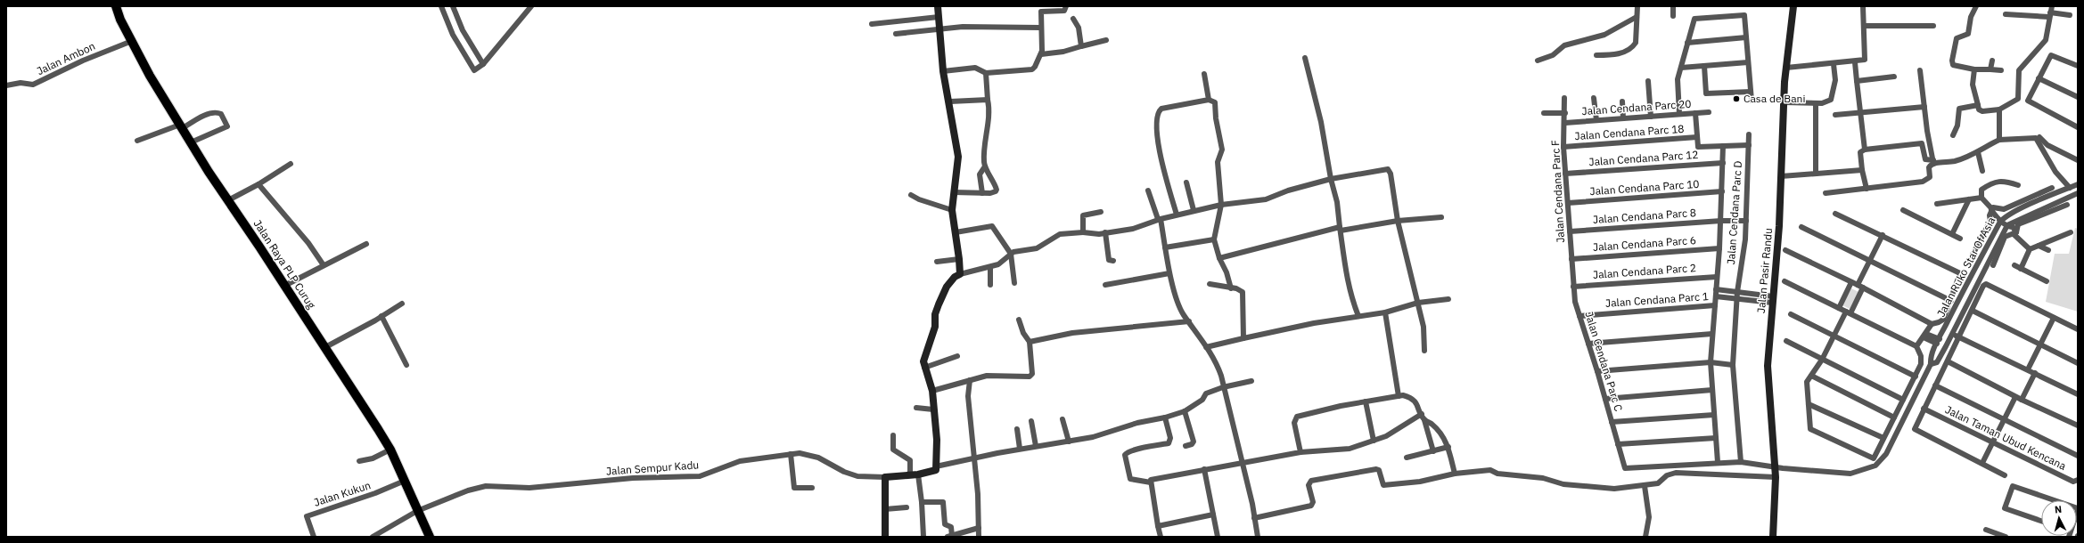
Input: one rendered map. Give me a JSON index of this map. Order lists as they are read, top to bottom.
{
  "streets": {
    "main road": ["Jalan Raya PLP Curug"],
    "street": [
      "Jalan Ambon",
      "Jalan Cendana Parc 20",
      "Jalan Cendana Parc 18",
      "Jalan Cendana Parc 12",
      "Jalan Cendana Parc 10",
      "Jalan Cendana Parc F",
      "Jalan Cendana Parc D",
      "Jalan Cendana Parc 8",
      "Jalan Cendana Parc 6",
      "Jalan Ruko Star Of Asia",
      "Jalan Pasir Randu",
      "Jalan Cendana Parc 2",
      "Jalan Cendana Parc 1",
      "Jalan Cendana Parc C",
      "Jalan Taman Ubud Kencana",
      "Jalan Sempur Kadu",
      "Jalan Kukun"
    ]
  },
  "crossings": [
    ["Jalan Ambon", "Jalan Raya PLP Curug"],
    ["Jalan Cendana Parc 20", "Jalan Cendana Parc F"],
    ["Jalan Cendana Parc 18", "Jalan Cendana Parc F"],
    ["Jalan Cendana Parc 12", "Jalan Cendana Parc F"],
    ["Jalan Cendana Parc 10", "Jalan Cendana Parc F"],
    ["Jalan Cendana Parc F", "Jalan Cendana Parc 8"],
    ["Jalan Cendana Parc F", "Jalan Cendana Parc 6"],
    ["Jalan Cendana Parc F", "Jalan Cendana Parc C"],
    ["Jalan Cendana Parc D", "Jalan Cendana Parc 8"],
    ["Jalan Cendana Parc 6", "Jalan Cendana Parc C"],
    ["Jalan Raya PLP Curug", "Jalan Sempur Kadu"],
    ["Jalan Raya PLP Curug", "Jalan Kukun"],
    ["Jalan Cendana Parc 2", "Jalan Cendana Parc C"],
    ["Jalan Cendana Parc 1", "Jalan Cendana Parc C"]
  ],
  "places": ["Casa de Bani"],
  "north": "top"
}
